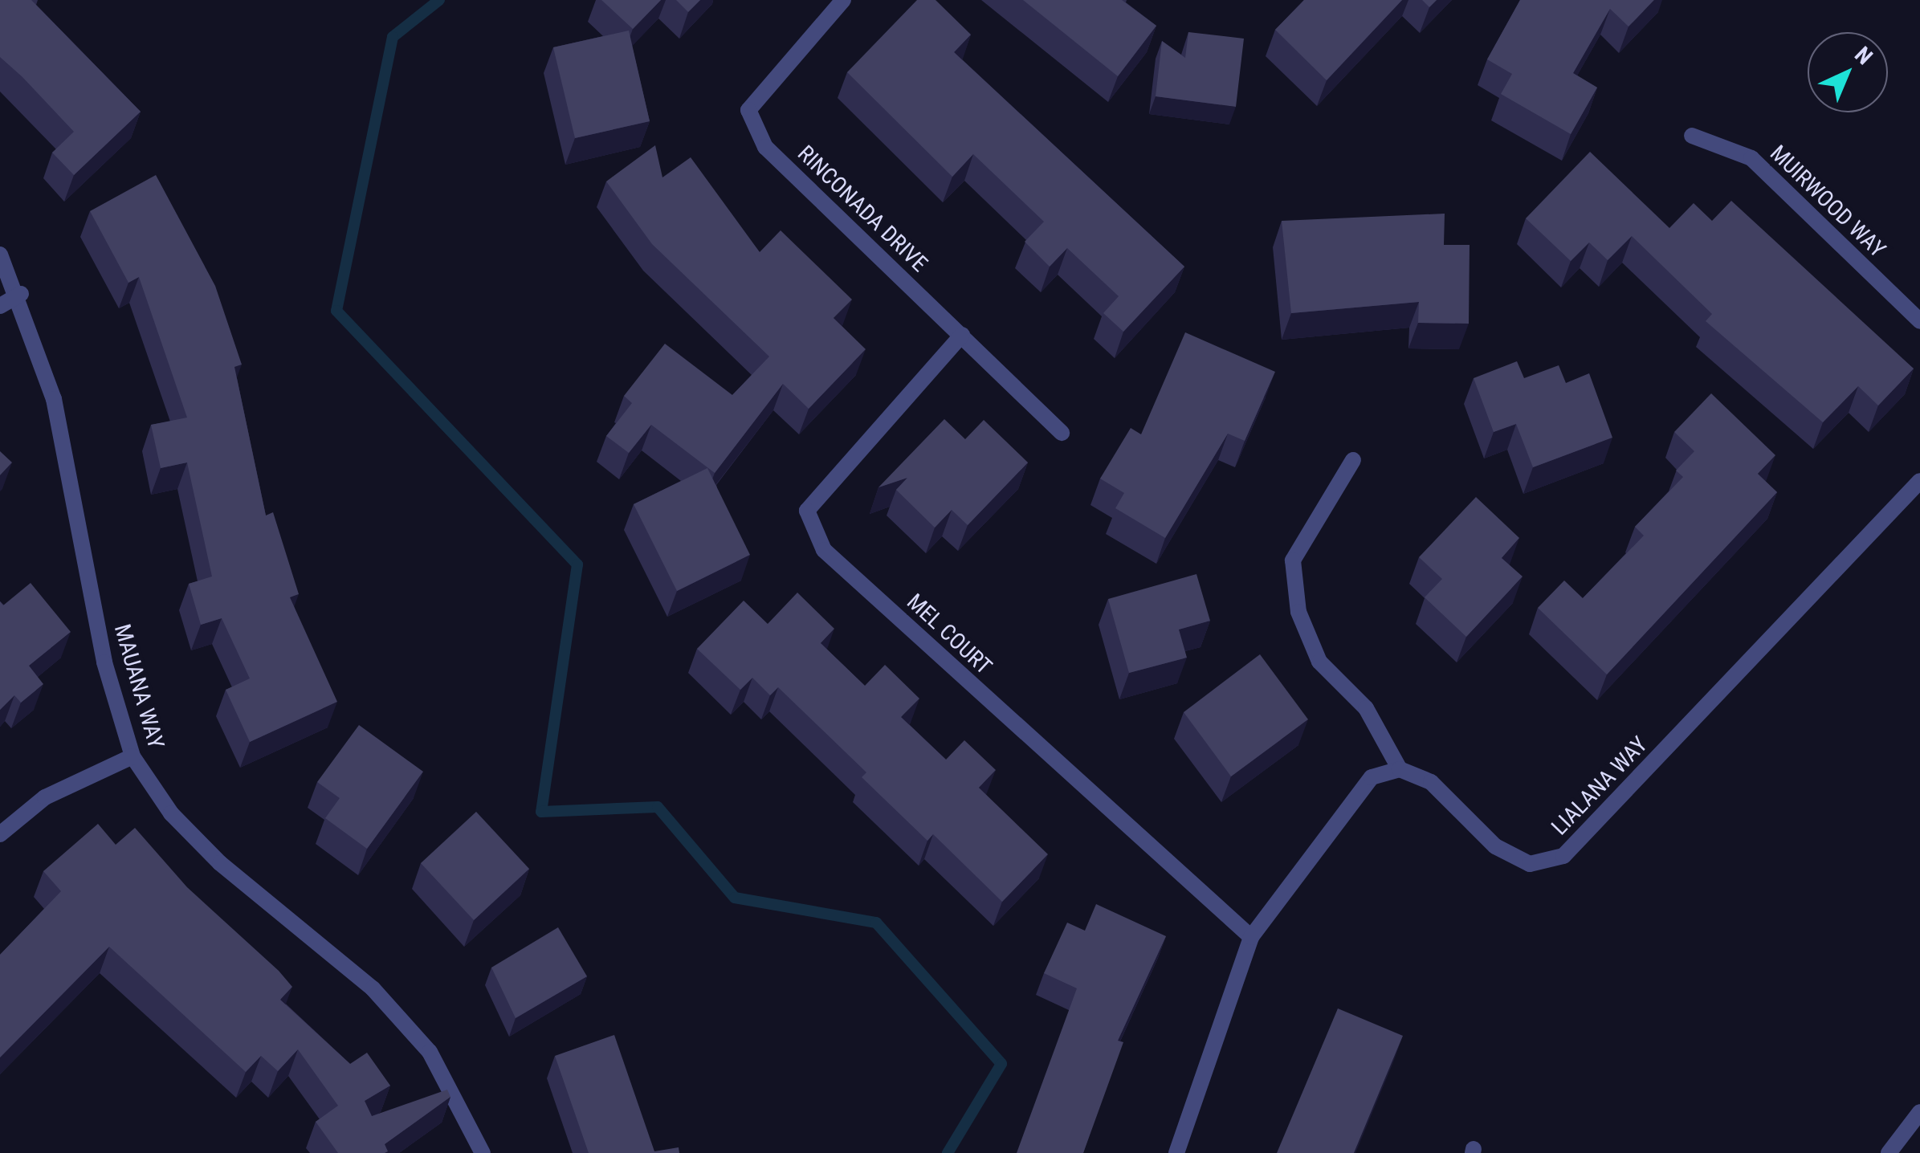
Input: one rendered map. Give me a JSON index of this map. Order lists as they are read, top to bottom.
{
  "streets": {
    "street": [
      "MUIRWOOD WAY",
      "RINCONADA DRIVE",
      "MEL COURT",
      "MAUANA WAY",
      "LIALANA WAY"
    ]
  },
  "crossings": [
    ["RINCONADA DRIVE", "MEL COURT"]
  ],
  "north": "top right"
}
